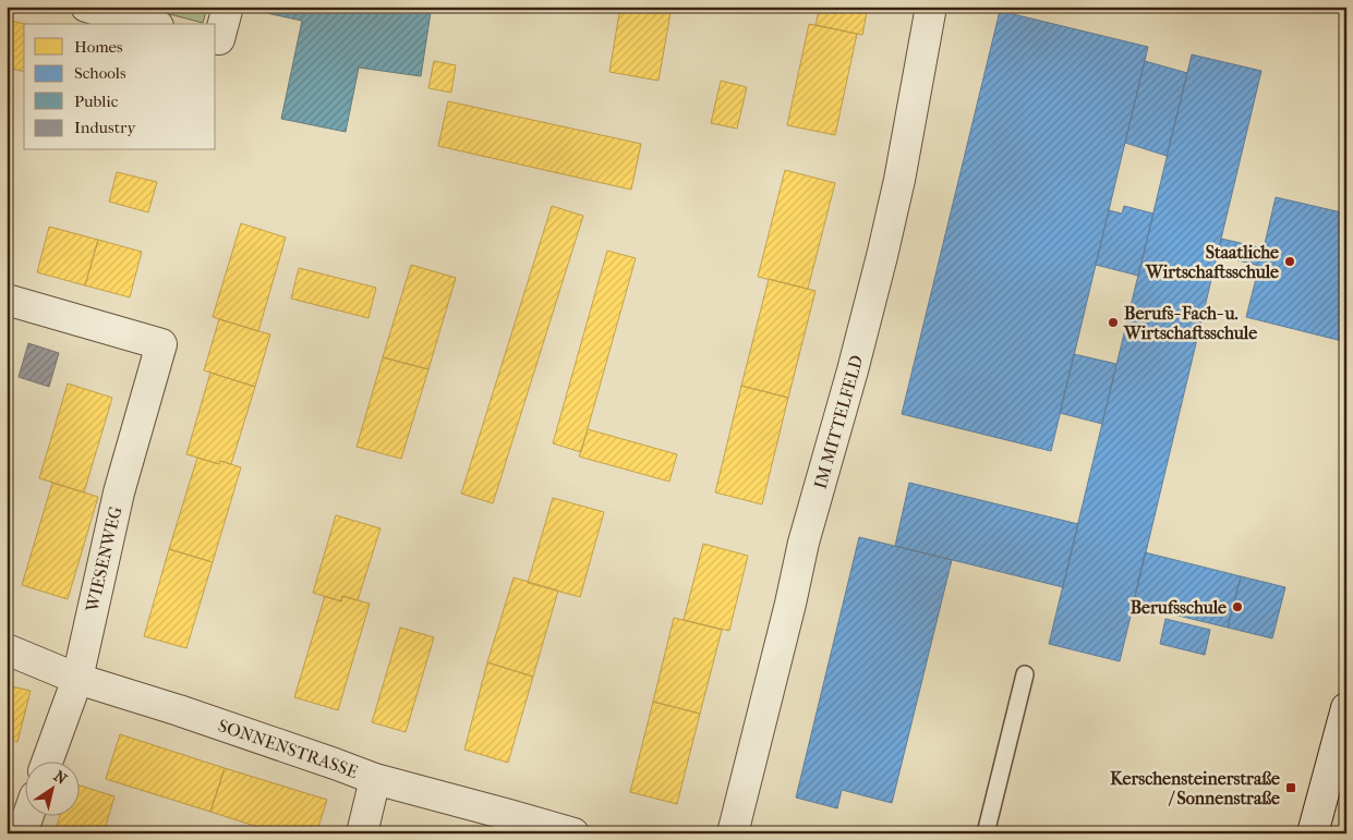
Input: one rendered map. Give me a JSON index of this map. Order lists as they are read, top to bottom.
{
  "streets": {
    "street": ["IM MITTELFELD", "WIESENWEG", "SONNENSTRASSE"]
  },
  "crossings": [
    ["WIESENWEG", "SONNENSTRASSE"]
  ],
  "places": {
    "other": ["Staatliche Wirtschaftsschule", "Berufs- Fach- u. Wirtschaftsschule", "Berufsschule"],
    "transit": ["Kerschensteinerstraße / Sonnenstraße"]
  },
  "legend": [
    "Homes",
    "Schools",
    "Public",
    "Industry"
  ],
  "north": "top right"
}
